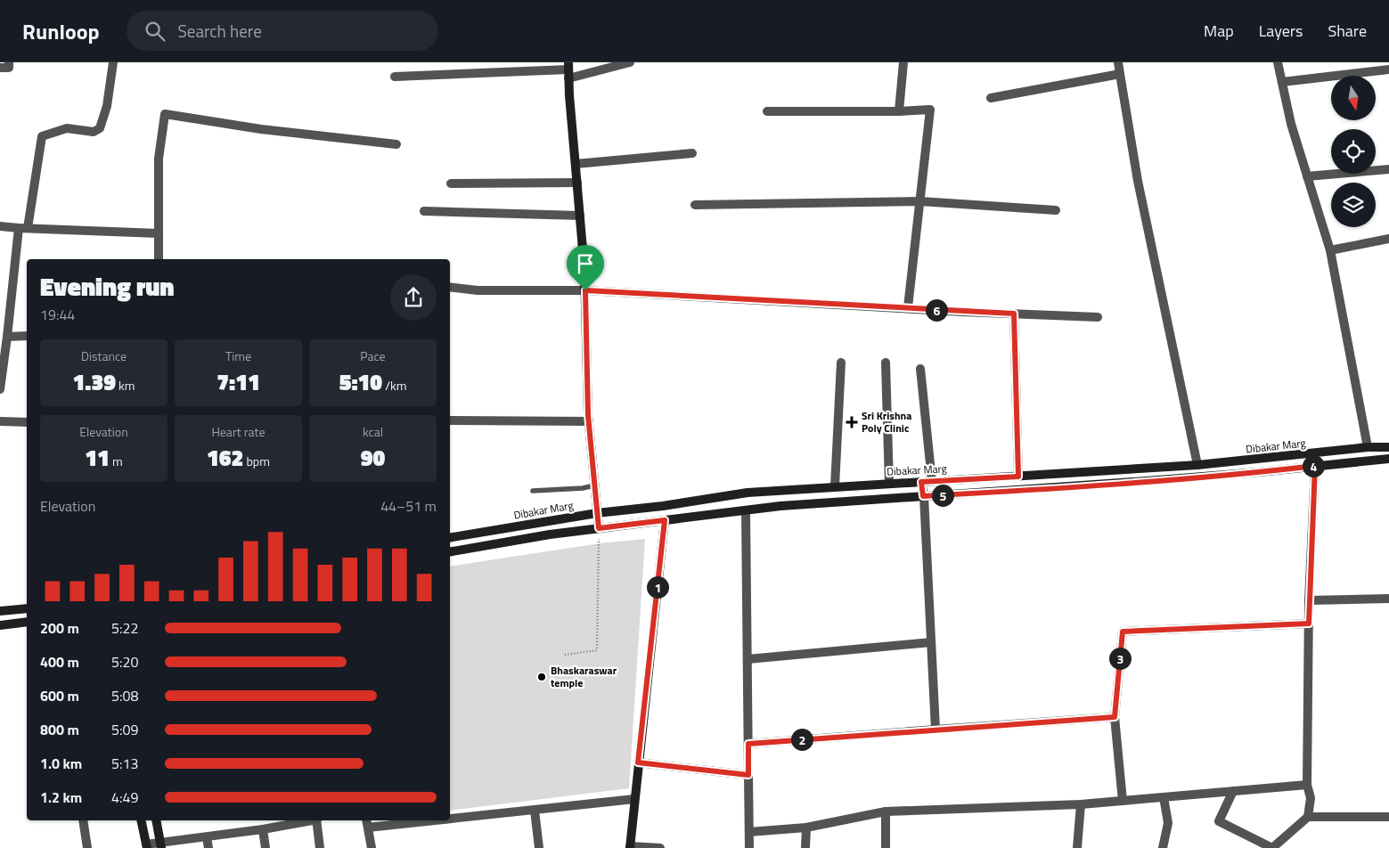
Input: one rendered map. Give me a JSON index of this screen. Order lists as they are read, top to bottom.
{
  "streets": {
    "main road": ["Dibakar Marg"]
  },
  "places": {
    "health": ["Sri Krishna Poly Clinic"],
    "other": ["Bhaskaraswar temple"]
  },
  "north": "bottom",
  "page": {
    "header": "Runloop",
    "search": "Search here",
    "nav": ["Map", "Layers", "Share"],
    "heading": ["Evening run", "19:44"],
    "pins": [
      "6",
      "4",
      "5",
      "1",
      "3",
      "2"
    ],
    "stats": [
      ["Distance", "1.39 km"],
      ["Time", "7:11"],
      ["Pace", "5:10 /km"],
      ["Elevation", "11 m"],
      ["Heart rate", "162 bpm"],
      ["kcal", "90"]
    ],
    "chart": ["Elevation", "44–51 m"],
    "list": [
      {
        "name": "200 m",
        "note": "5:22"
      },
      {
        "name": "400 m",
        "note": "5:20"
      },
      {
        "name": "600 m",
        "note": "5:08"
      },
      {
        "name": "800 m",
        "note": "5:09"
      },
      {
        "name": "1.0 km",
        "note": "5:13"
      },
      {
        "name": "1.2 km",
        "note": "4:49"
      }
    ]
  }
}
